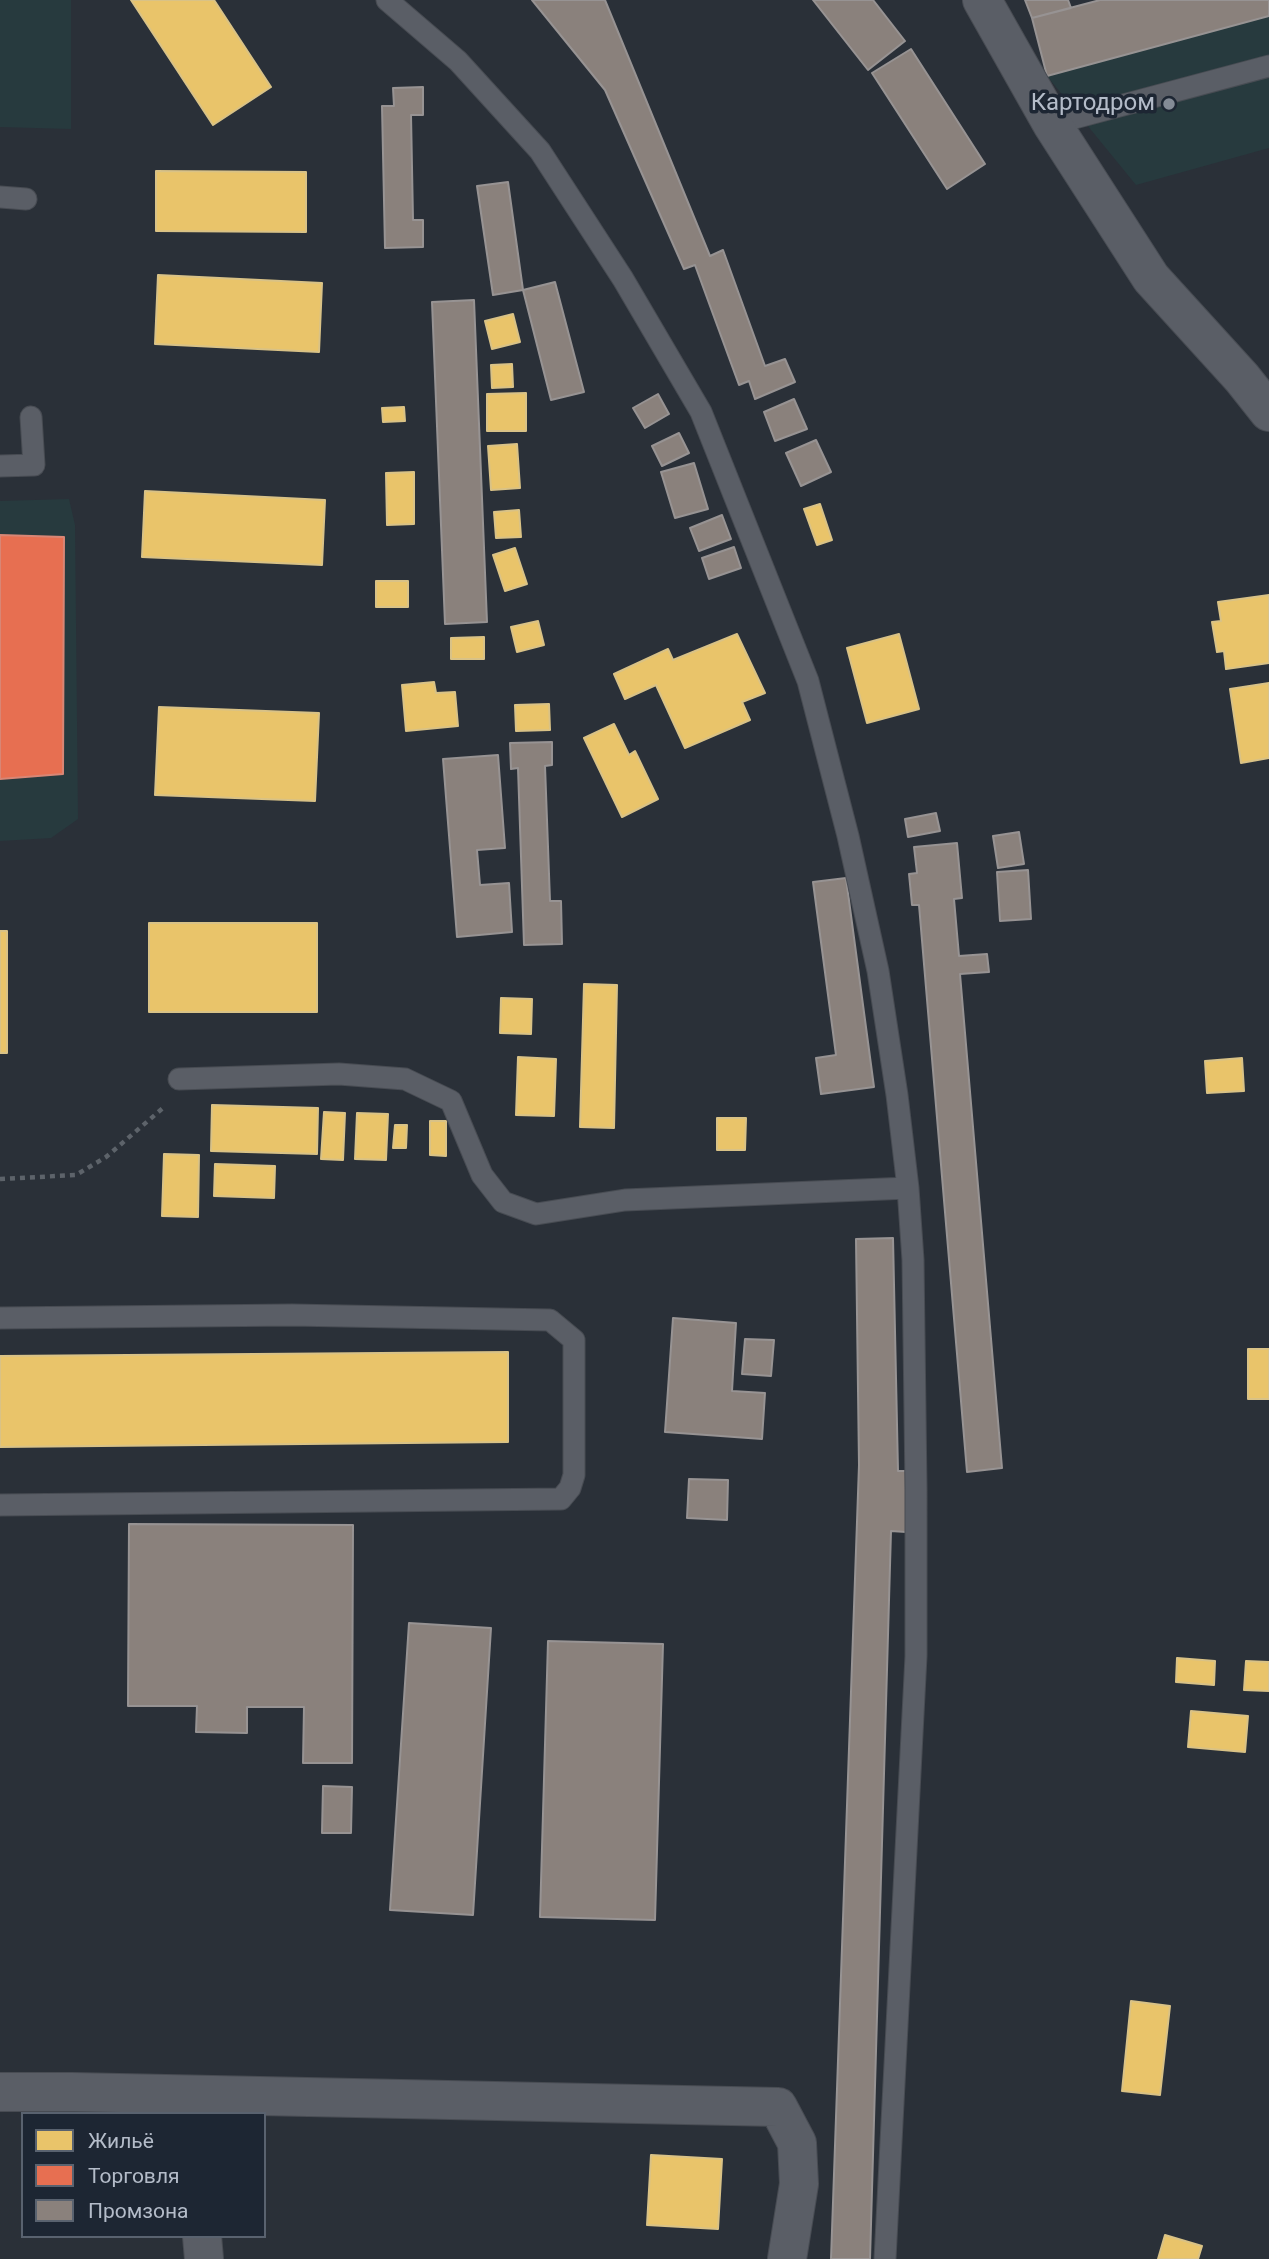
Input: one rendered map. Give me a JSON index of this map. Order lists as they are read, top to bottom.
{
  "places": ["Картодром"],
  "legend": ["Жильё", "Торговля", "Промзона"]
}
